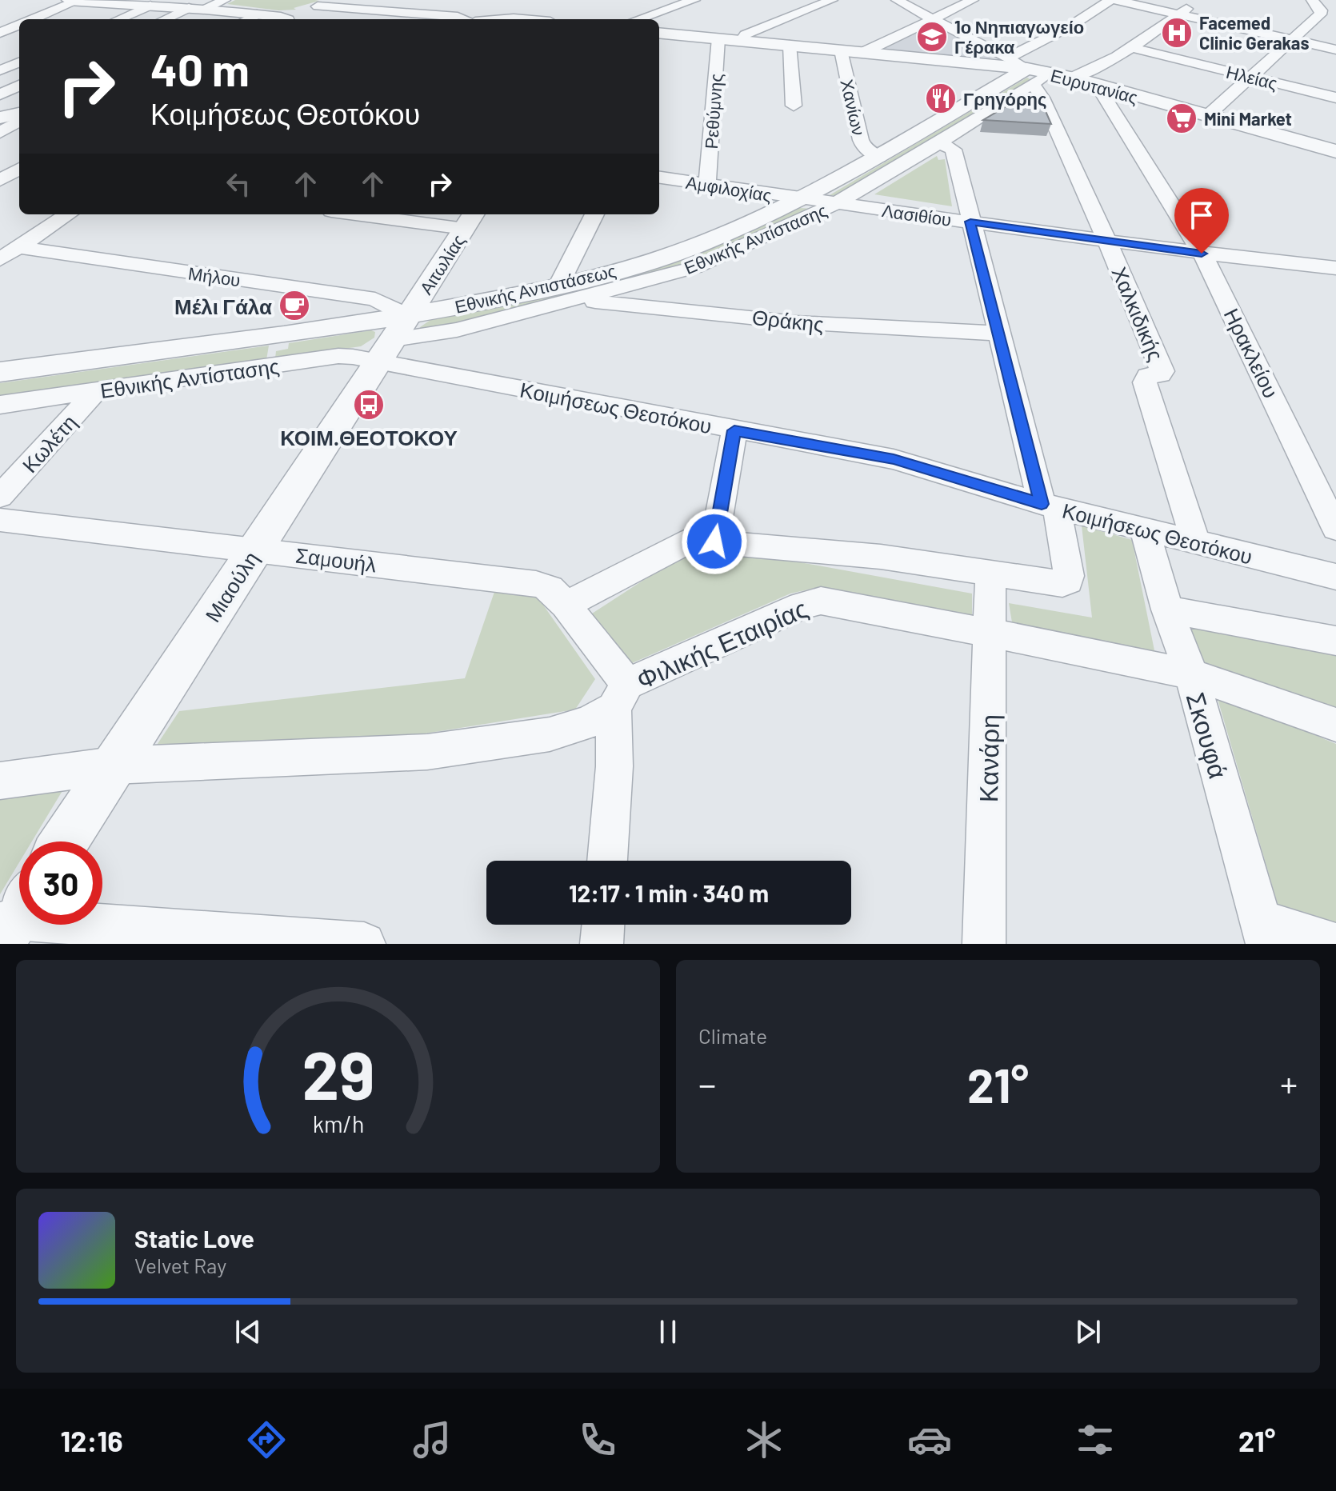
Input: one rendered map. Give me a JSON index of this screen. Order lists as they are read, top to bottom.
{
  "streets": {
    "street": [
      "Ηλείας",
      "Ευρυτανίας",
      "Χανίων",
      "Ρεθύμνης",
      "Αμφιλοχίας",
      "Λασιθίου",
      "Εθνικής Αντίστασης",
      "Αιτωλίας",
      "Μήλου",
      "Εθνικής Αντιστάσεως",
      "Χαλκιδικής",
      "Θράκης",
      "Ηρακλείου",
      "Κοιμήσεως Θεοτόκου",
      "Κωλέτη",
      "Σαμουήλ",
      "Μιαούλη",
      "Φιλικής Εταιρίας",
      "Σκουφά",
      "Κανάρη"
    ]
  },
  "crossings": [
    ["Ευρυτανίας", "Χανίων"],
    ["Ευρυτανίας", "Ρεθύμνης"],
    ["Ευρυτανίας", "Εθνικής Αντίστασης"],
    ["Ευρυτανίας", "Εθνικής Αντιστάσεως"],
    ["Ευρυτανίας", "Χαλκιδικής"],
    ["Ευρυτανίας", "Ηρακλείου"],
    ["Χανίων", "Εθνικής Αντιστάσεως"],
    ["Ρεθύμνης", "Αμφιλοχίας"],
    ["Αμφιλοχίας", "Λασιθίου"],
    ["Αμφιλοχίας", "Εθνικής Αντιστάσεως"],
    ["Λασιθίου", "Εθνικής Αντίστασης"],
    ["Λασιθίου", "Εθνικής Αντιστάσεως"],
    ["Λασιθίου", "Χαλκιδικής"],
    ["Λασιθίου", "Ηρακλείου"],
    ["Εθνικής Αντίστασης", "Αιτωλίας"],
    ["Εθνικής Αντίστασης", "Μήλου"],
    ["Εθνικής Αντίστασης", "Εθνικής Αντιστάσεως"],
    ["Εθνικής Αντίστασης", "Χαλκιδικής"],
    ["Εθνικής Αντίστασης", "Θράκης"],
    ["Εθνικής Αντίστασης", "Κοιμήσεως Θεοτόκου"],
    ["Εθνικής Αντίστασης", "Κωλέτη"],
    ["Εθνικής Αντίστασης", "Μιαούλη"],
    ["Αιτωλίας", "Μήλου"],
    ["Αιτωλίας", "Εθνικής Αντιστάσεως"],
    ["Αιτωλίας", "Κοιμήσεως Θεοτόκου"],
    ["Αιτωλίας", "Μιαούλη"],
    ["Μήλου", "Εθνικής Αντιστάσεως"],
    ["Μήλου", "Κοιμήσεως Θεοτόκου"],
    ["Μήλου", "Μιαούλη"],
    ["Εθνικής Αντιστάσεως", "Χαλκιδικής"],
    ["Εθνικής Αντιστάσεως", "Θράκης"],
    ["Εθνικής Αντιστάσεως", "Κοιμήσεως Θεοτόκου"],
    ["Εθνικής Αντιστάσεως", "Μιαούλη"],
    ["Χαλκιδικής", "Κοιμήσεως Θεοτόκου"],
    ["Κοιμήσεως Θεοτόκου", "Μιαούλη"],
    ["Κοιμήσεως Θεοτόκου", "Σκουφά"],
    ["Σαμουήλ", "Μιαούλη"],
    ["Σαμουήλ", "Φιλικής Εταιρίας"],
    ["Μιαούλη", "Φιλικής Εταιρίας"],
    ["Φιλικής Εταιρίας", "Σκουφά"],
    ["Φιλικής Εταιρίας", "Κανάρη"]
  ],
  "places": {
    "hospital": ["Facemed Clinic Gerakas"],
    "school or university": ["1ο Νηπιαγωγείο Γέρακα"],
    "restaurant": ["Γρηγόρης"],
    "supermarket": ["Mini Market"],
    "cafe": ["Μέλι Γάλα"],
    "bus stop": ["ΚΟΙΜ.ΘΕΟΤΟΚΟΥ"]
  },
  "page": {
    "turn": ["40 m", "Κοιμήσεως Θεοτόκου"],
    "limit": "30",
    "trip": "12:17 · 1 min · 340 m",
    "tile": "Climate",
    "heat": ["−", "21°", "+"],
    "song": ["Static Love", "Velvet Ray"],
    "tabs": ["12:16", "21°"],
    "gauge": ["29", "km/h"]
  }
}
